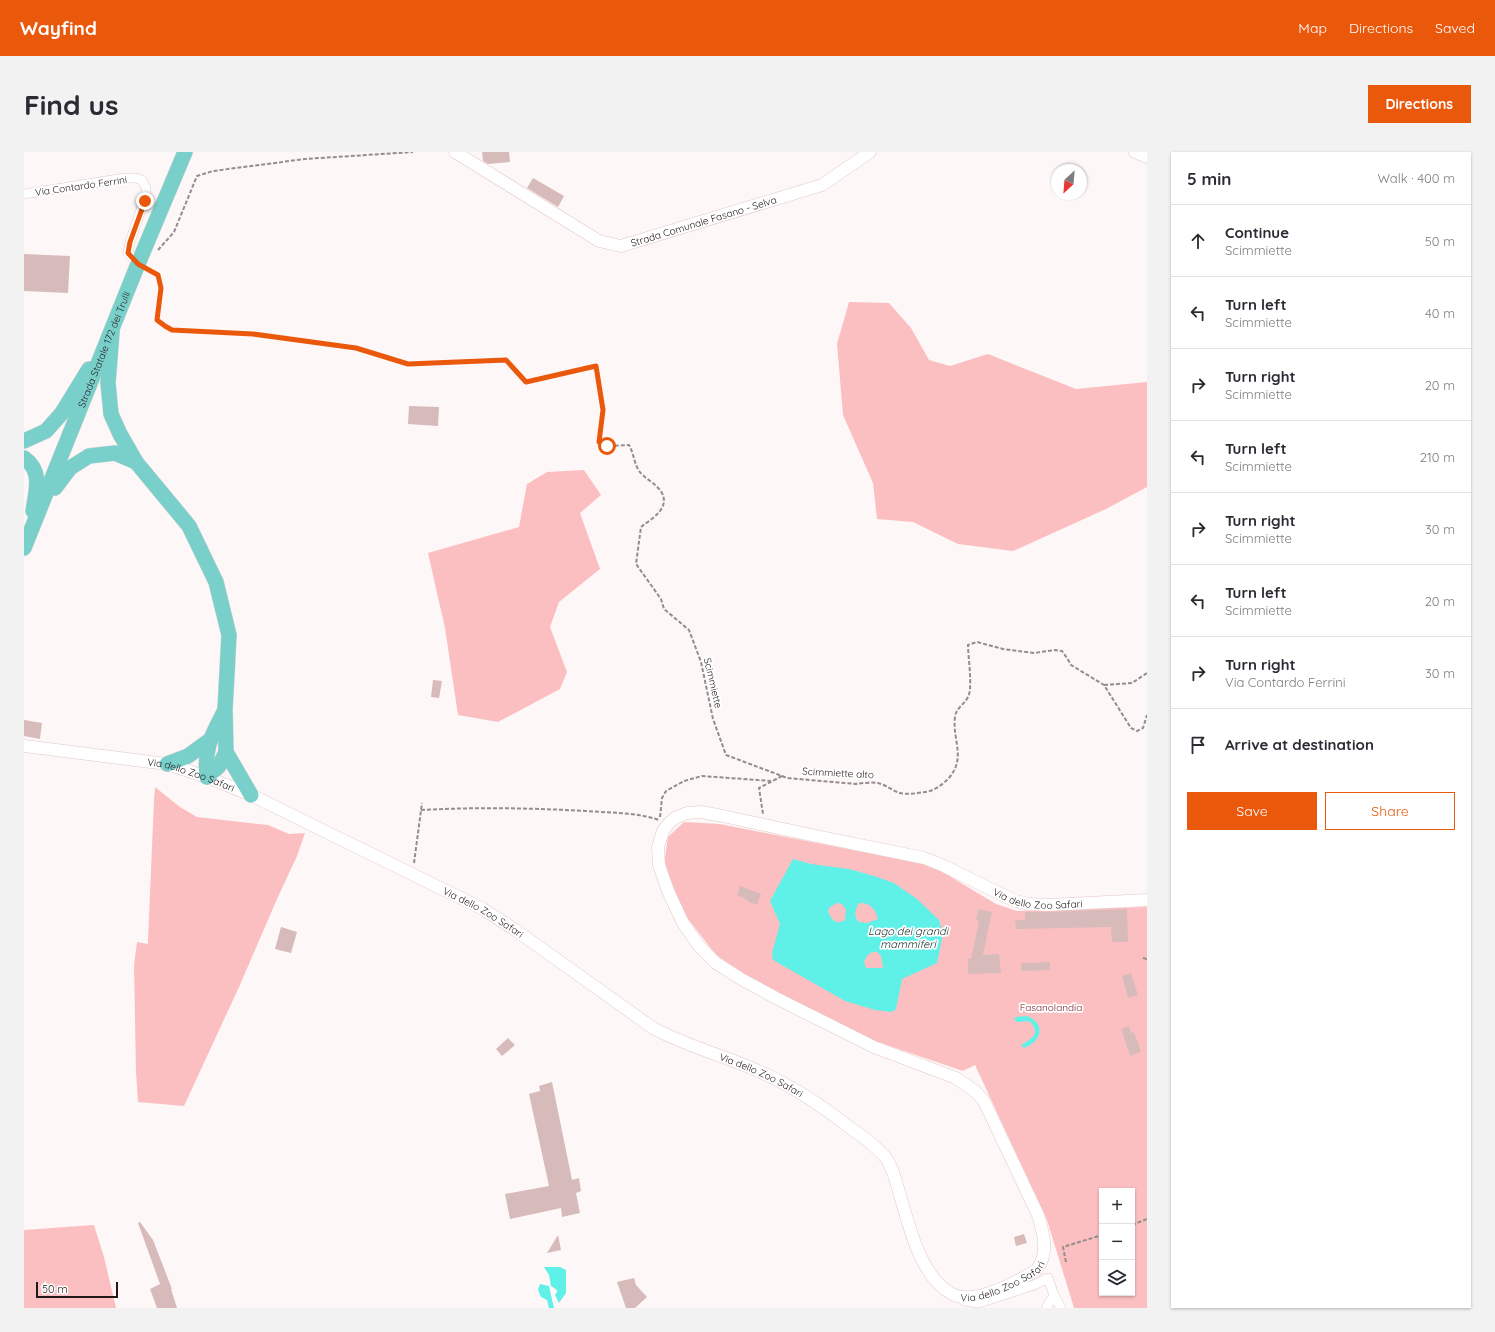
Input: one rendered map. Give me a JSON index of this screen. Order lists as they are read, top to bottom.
{
  "streets": {
    "main road": ["Strada Statale 172 dei Trulli"],
    "street": ["Via Contardo Ferrini", "Strada Comunale Fasano - Selva", "Via dello Zoo Safari"],
    "path": ["Scimmiette", "Scimmiette alto"]
  },
  "crossings": [
    ["Via Contardo Ferrini", "Strada Statale 172 dei Trulli"],
    ["Via Contardo Ferrini", "Scimmiette"],
    ["Strada Statale 172 dei Trulli", "Scimmiette"],
    ["Scimmiette", "Scimmiette alto"]
  ],
  "water": ["Lago dei grandi mammiferi"],
  "parks": ["Fasanolandia"],
  "scale_bar": "50 m",
  "north": "bottom left",
  "page": {
    "header": "Wayfind",
    "nav": ["Map", "Directions", "Saved"],
    "buttons": [
      "Directions",
      ["Save", "Share"]
    ],
    "title": "Find us",
    "heading": ["5 min", "Walk · 400 m"],
    "list": [
      ["Continue", "Scimmiette", "50 m"],
      ["Turn left", "Scimmiette", "40 m"],
      ["Turn right", "Scimmiette", "20 m"],
      ["Turn left", "Scimmiette", "210 m"],
      ["Turn right", "Scimmiette", "30 m"],
      ["Turn left", "Scimmiette", "20 m"],
      ["Turn right", "Via Contardo Ferrini", "30 m"],
      "Arrive at destination"
    ],
    "map_buttons": ["+", "−"],
    "scale": "50 m"
  }
}
